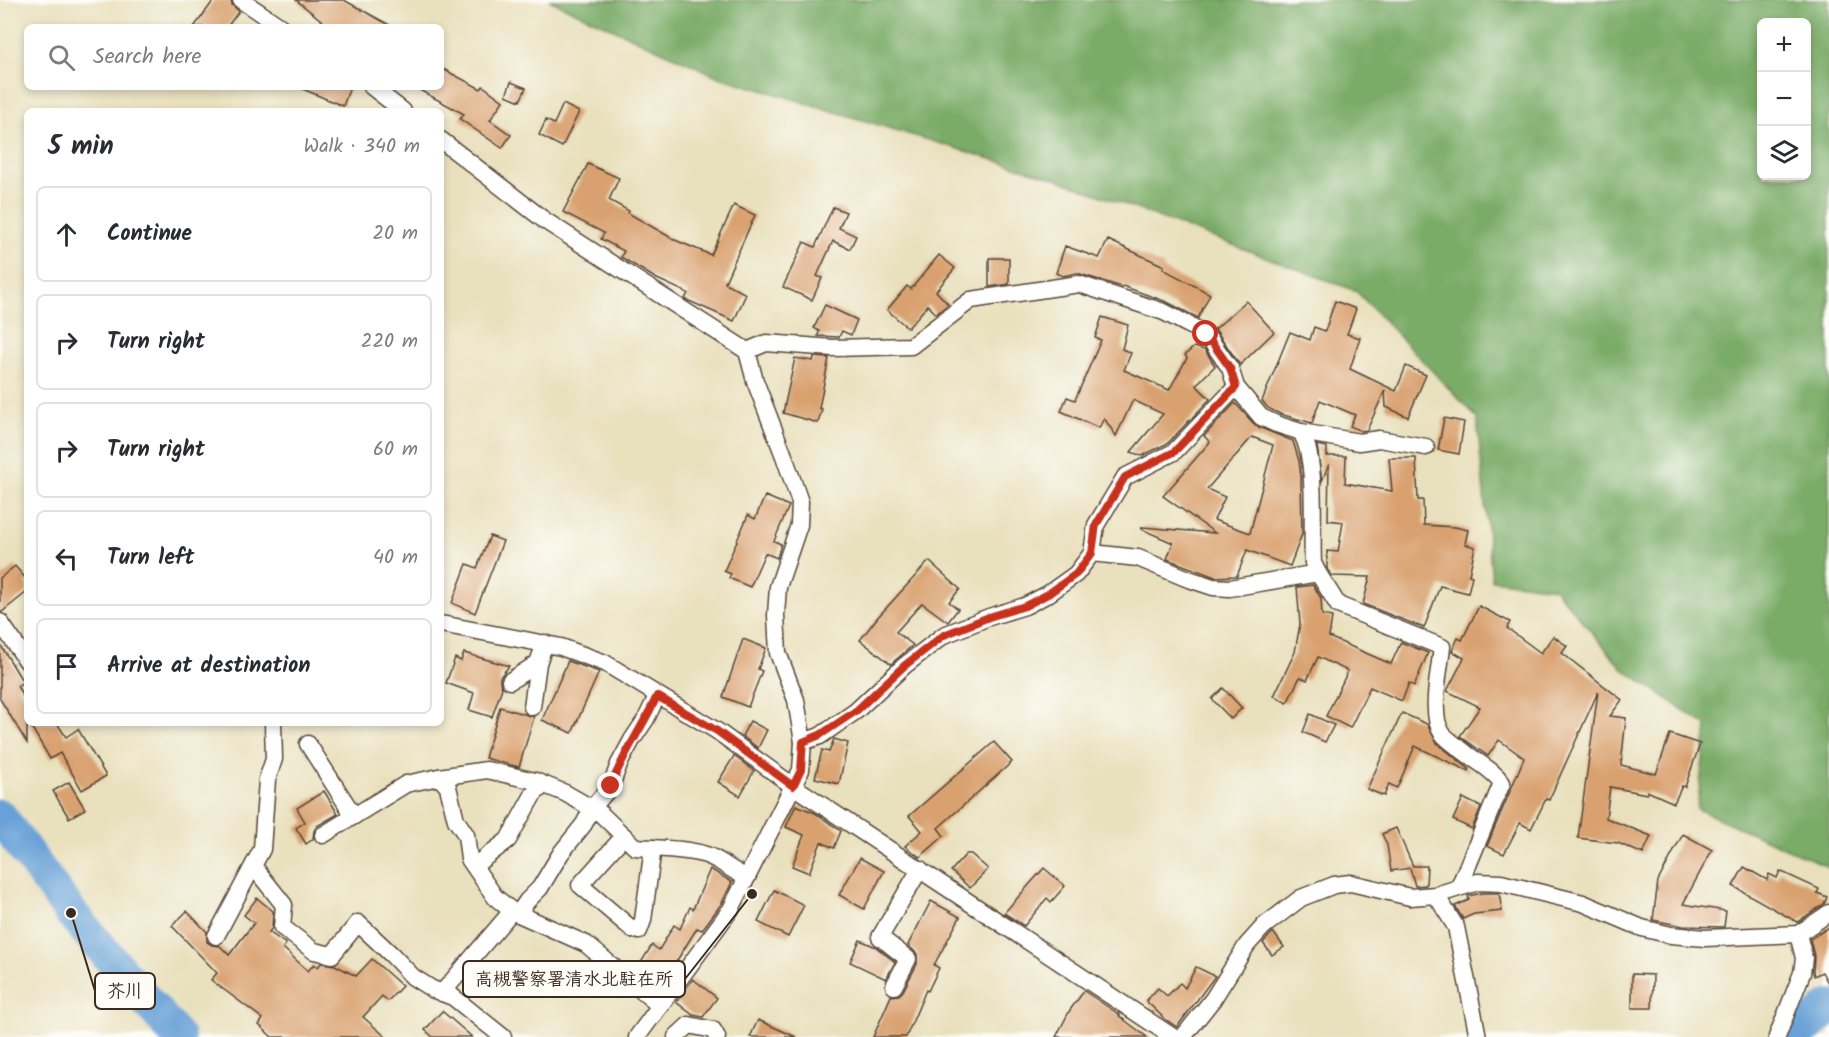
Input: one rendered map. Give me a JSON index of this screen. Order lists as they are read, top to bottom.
{
  "places": ["高槻警察署清水北駐在所", "芥川"],
  "page": {
    "map_buttons": ["+", "−"],
    "search": "Search here",
    "heading": ["5 min", "Walk · 340 m"],
    "list": [
      ["Continue", "20 m"],
      ["Turn right", "220 m"],
      ["Turn right", "60 m"],
      ["Turn left", "40 m"],
      "Arrive at destination"
    ]
  }
}
